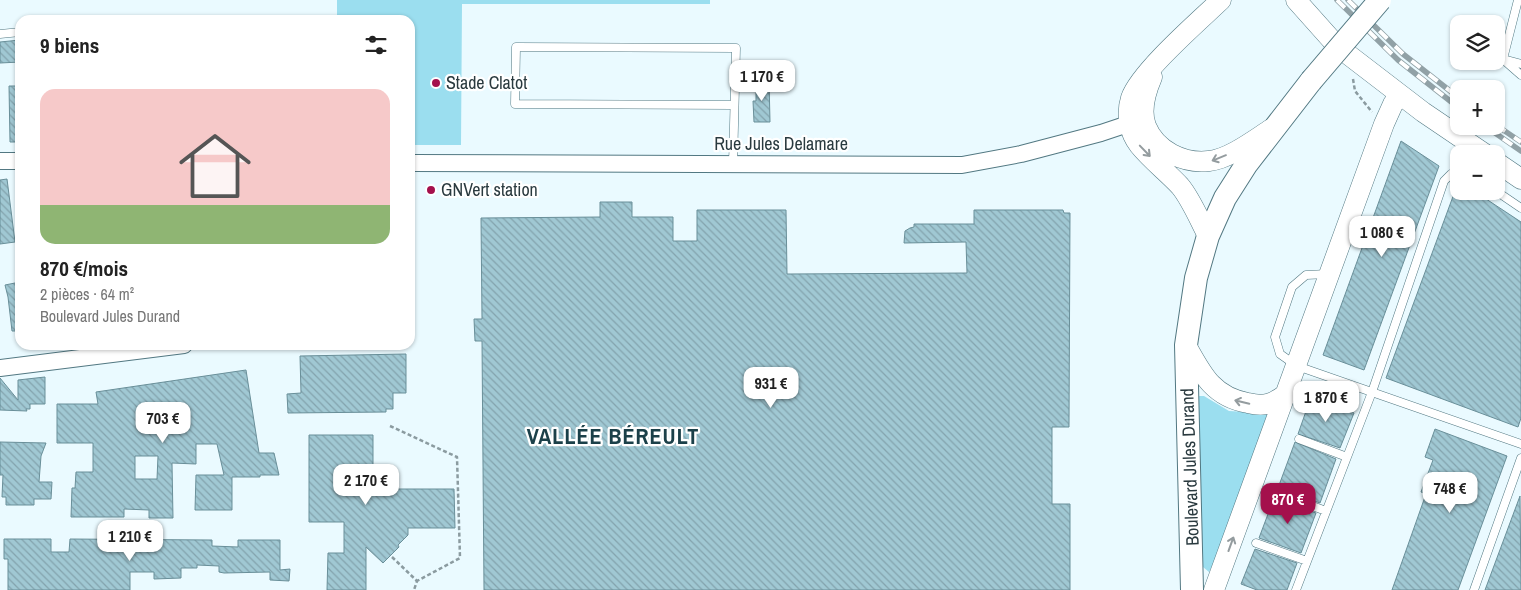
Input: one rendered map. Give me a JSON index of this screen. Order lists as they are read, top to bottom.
{
  "streets": {
    "main road": ["Boulevard Jules Durand"],
    "street": ["Rue Jules Delamare"]
  },
  "crossings": [
    ["Rue Jules Delamare", "Boulevard Jules Durand"]
  ],
  "districts": ["VALLÉE BÉREULT"],
  "places": ["Stade Clatot", "GNVert station"],
  "page": {
    "map_buttons": ["+", "−"],
    "heading": "9 biens",
    "price": [
      "1 170 €",
      "1 080 €",
      "931 €",
      "1 870 €",
      "703 €",
      "2 170 €",
      "748 €",
      "870 €",
      "1 210 €"
    ],
    "list": [
      {
        "name": "870 €/mois",
        "note": "2 pièces · 64 m² · Boulevard Jules Durand"
      }
    ]
  }
}
